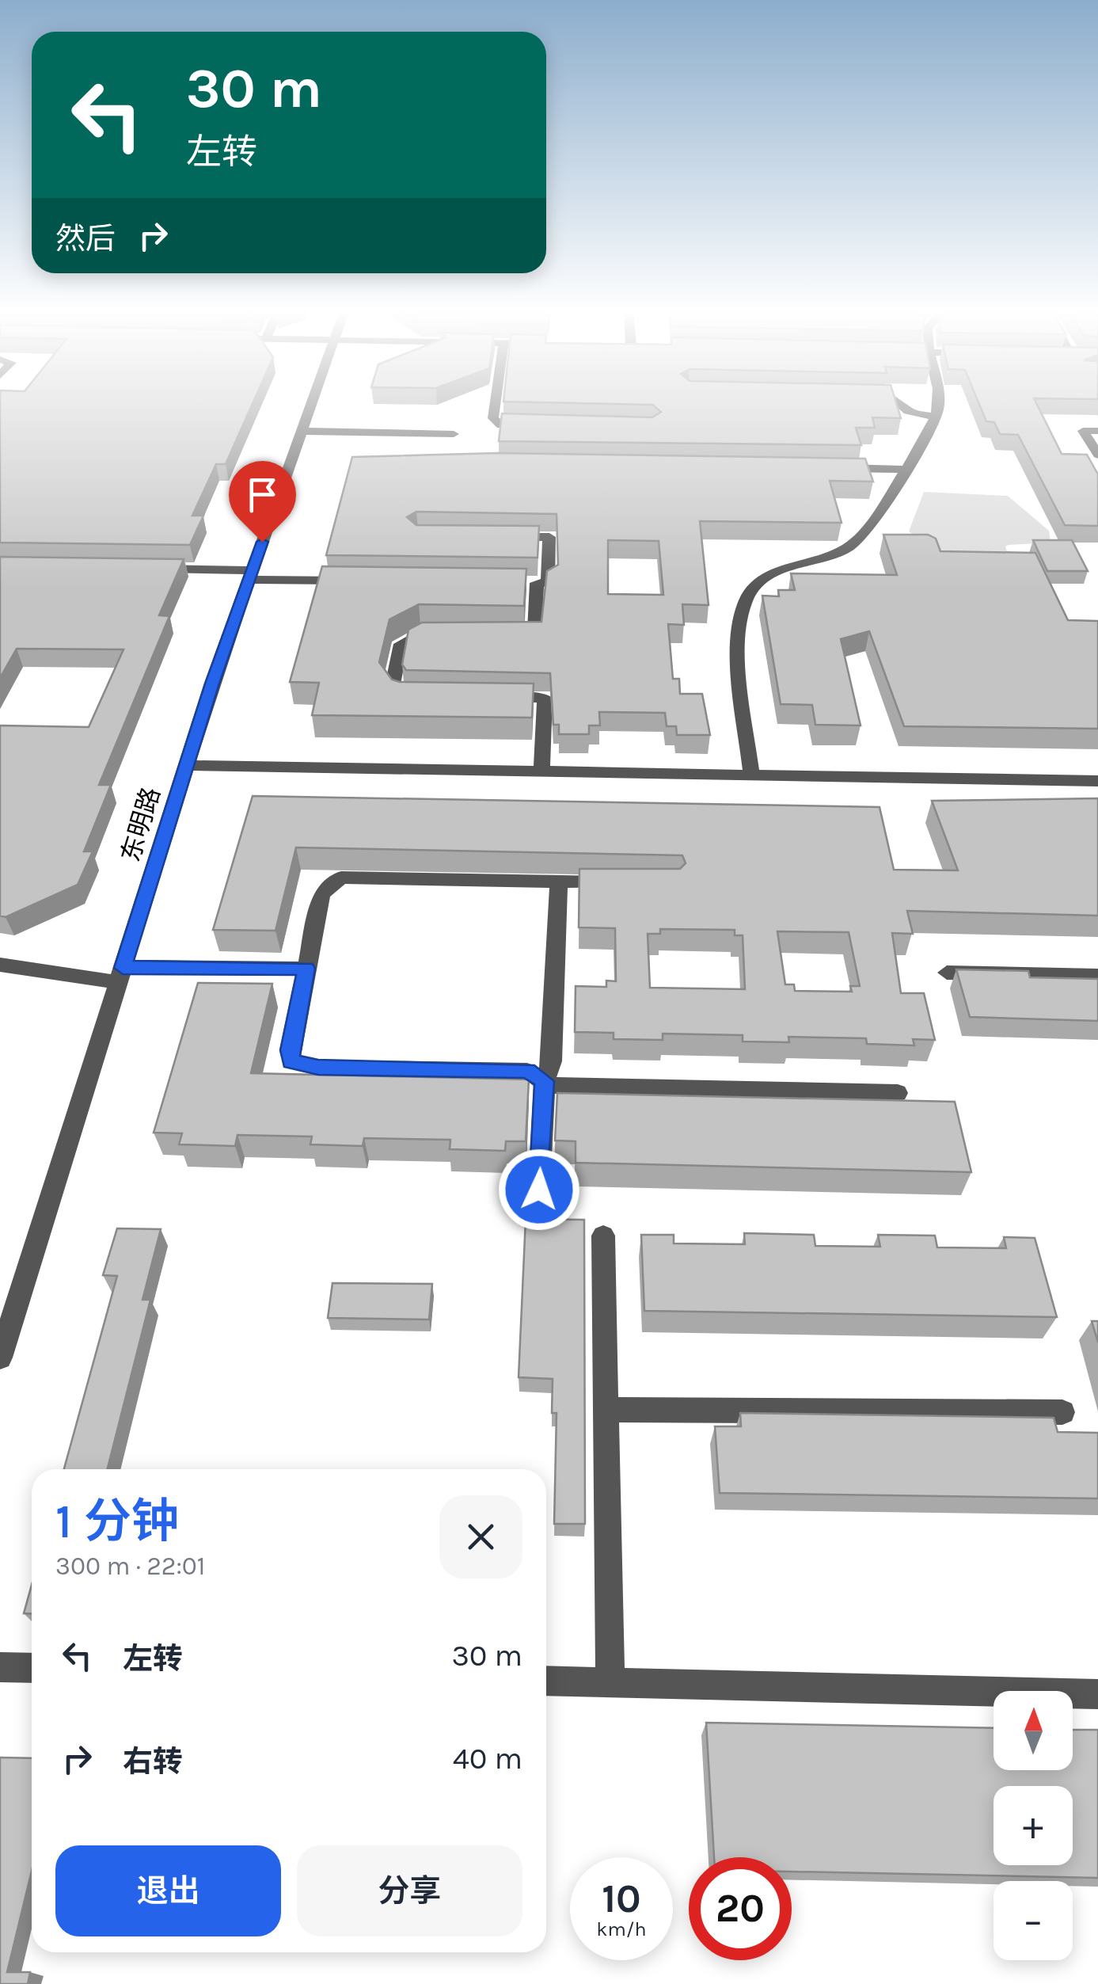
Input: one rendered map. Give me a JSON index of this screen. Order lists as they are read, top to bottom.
{
  "streets": {
    "street": ["东明路"]
  },
  "north": "top",
  "page": {
    "turn": ["30 m", "左转"],
    "then": "然后",
    "heading": ["1 分钟", "300 m · 22:01"],
    "list": [
      {
        "name": "左转",
        "value": "30 m"
      },
      {
        "name": "右转",
        "value": "40 m"
      }
    ],
    "map_buttons": ["+", "−"],
    "buttons": ["退出", "分享"],
    "speed": "10 km/h",
    "limit": "20"
  }
}
